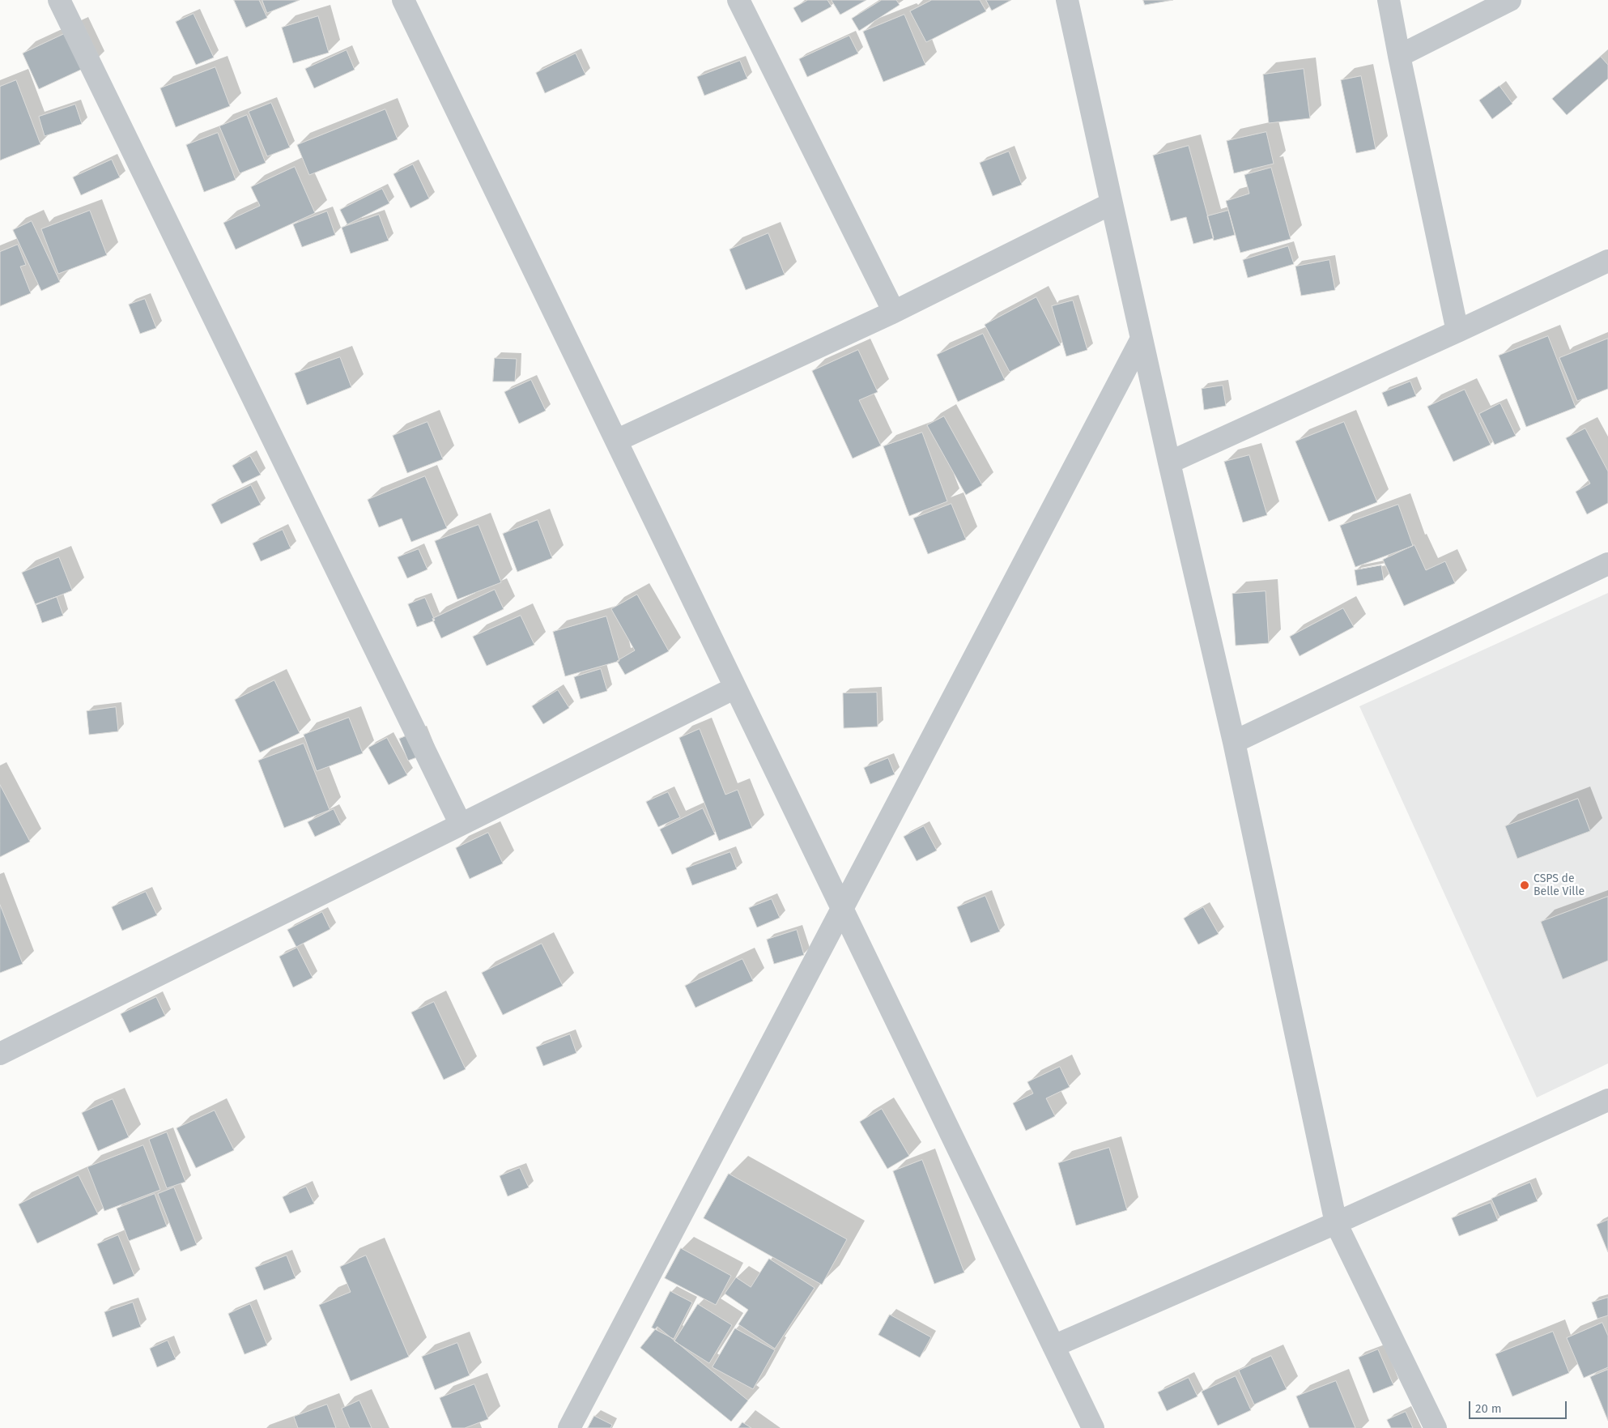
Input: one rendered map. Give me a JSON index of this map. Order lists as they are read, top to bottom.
{
  "places": ["CSPS de Belle Ville"],
  "scale_bar": "20 m"
}
